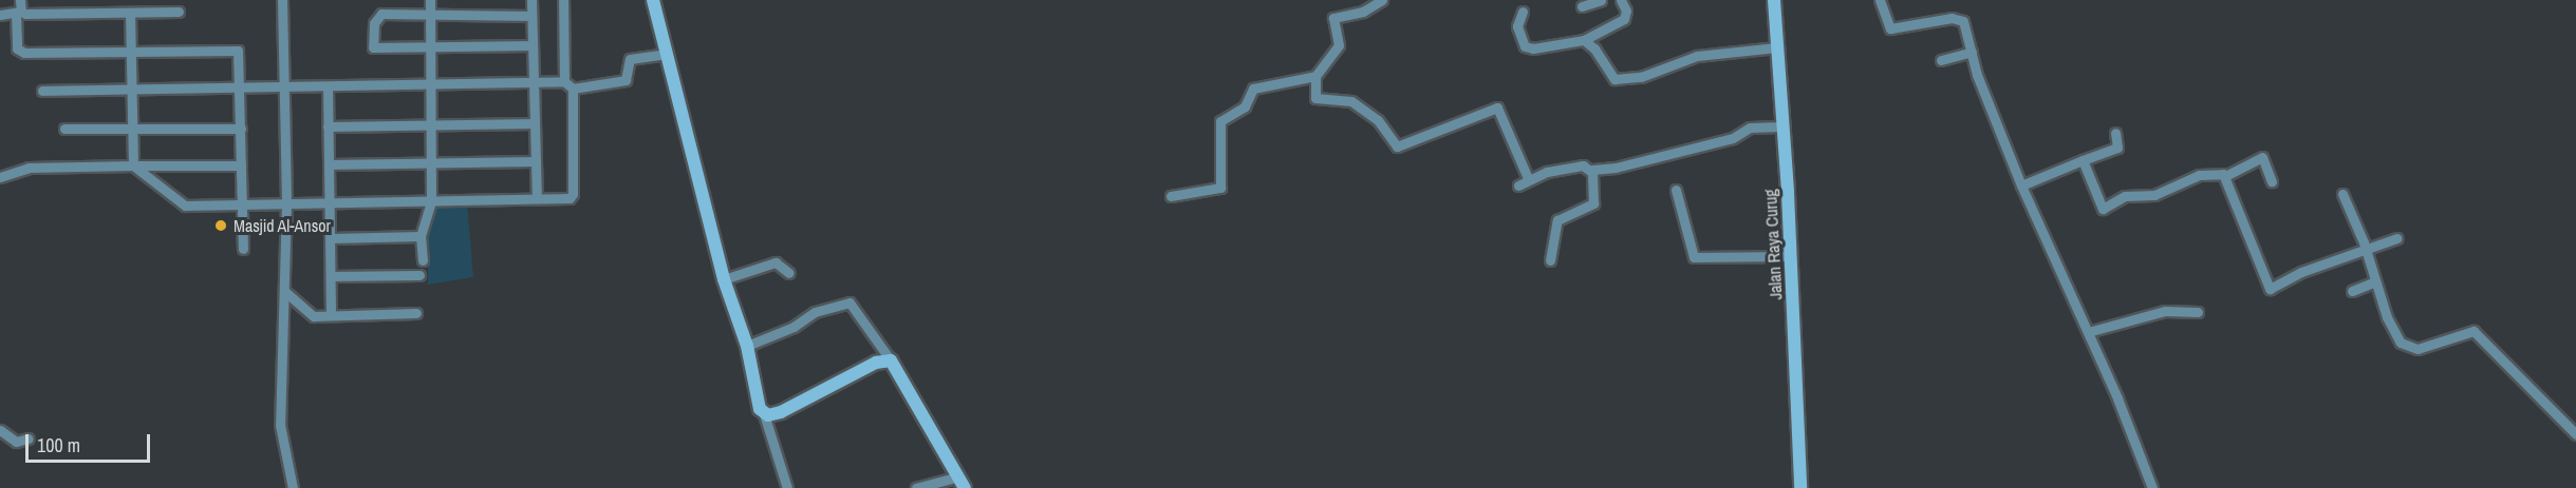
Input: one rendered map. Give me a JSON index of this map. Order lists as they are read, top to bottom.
{
  "streets": {
    "street": ["Jalan Raya Curug"]
  },
  "places": ["Masjid Al-Ansor"],
  "scale_bar": "100 m"
}
